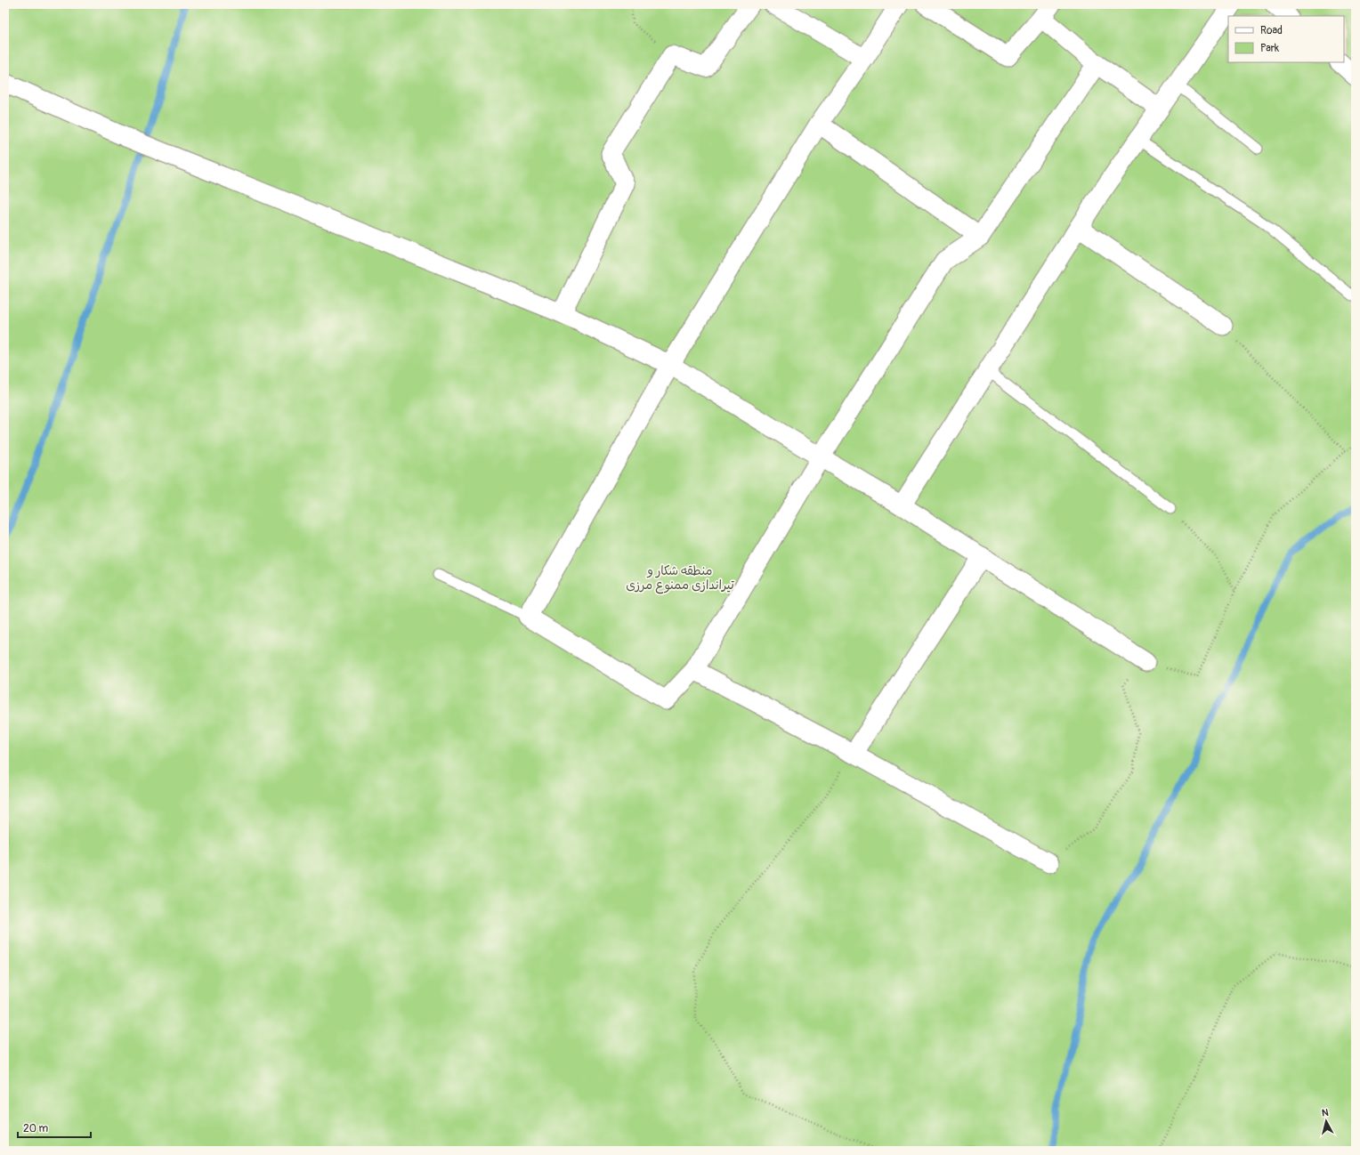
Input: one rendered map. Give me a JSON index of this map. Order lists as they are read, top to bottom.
{
  "parks": ["منطقه شکار و تیراندازی ممنوع مرزی"],
  "legend": ["Road", "Park"],
  "scale_bar": "20 m",
  "north": "top"
}
